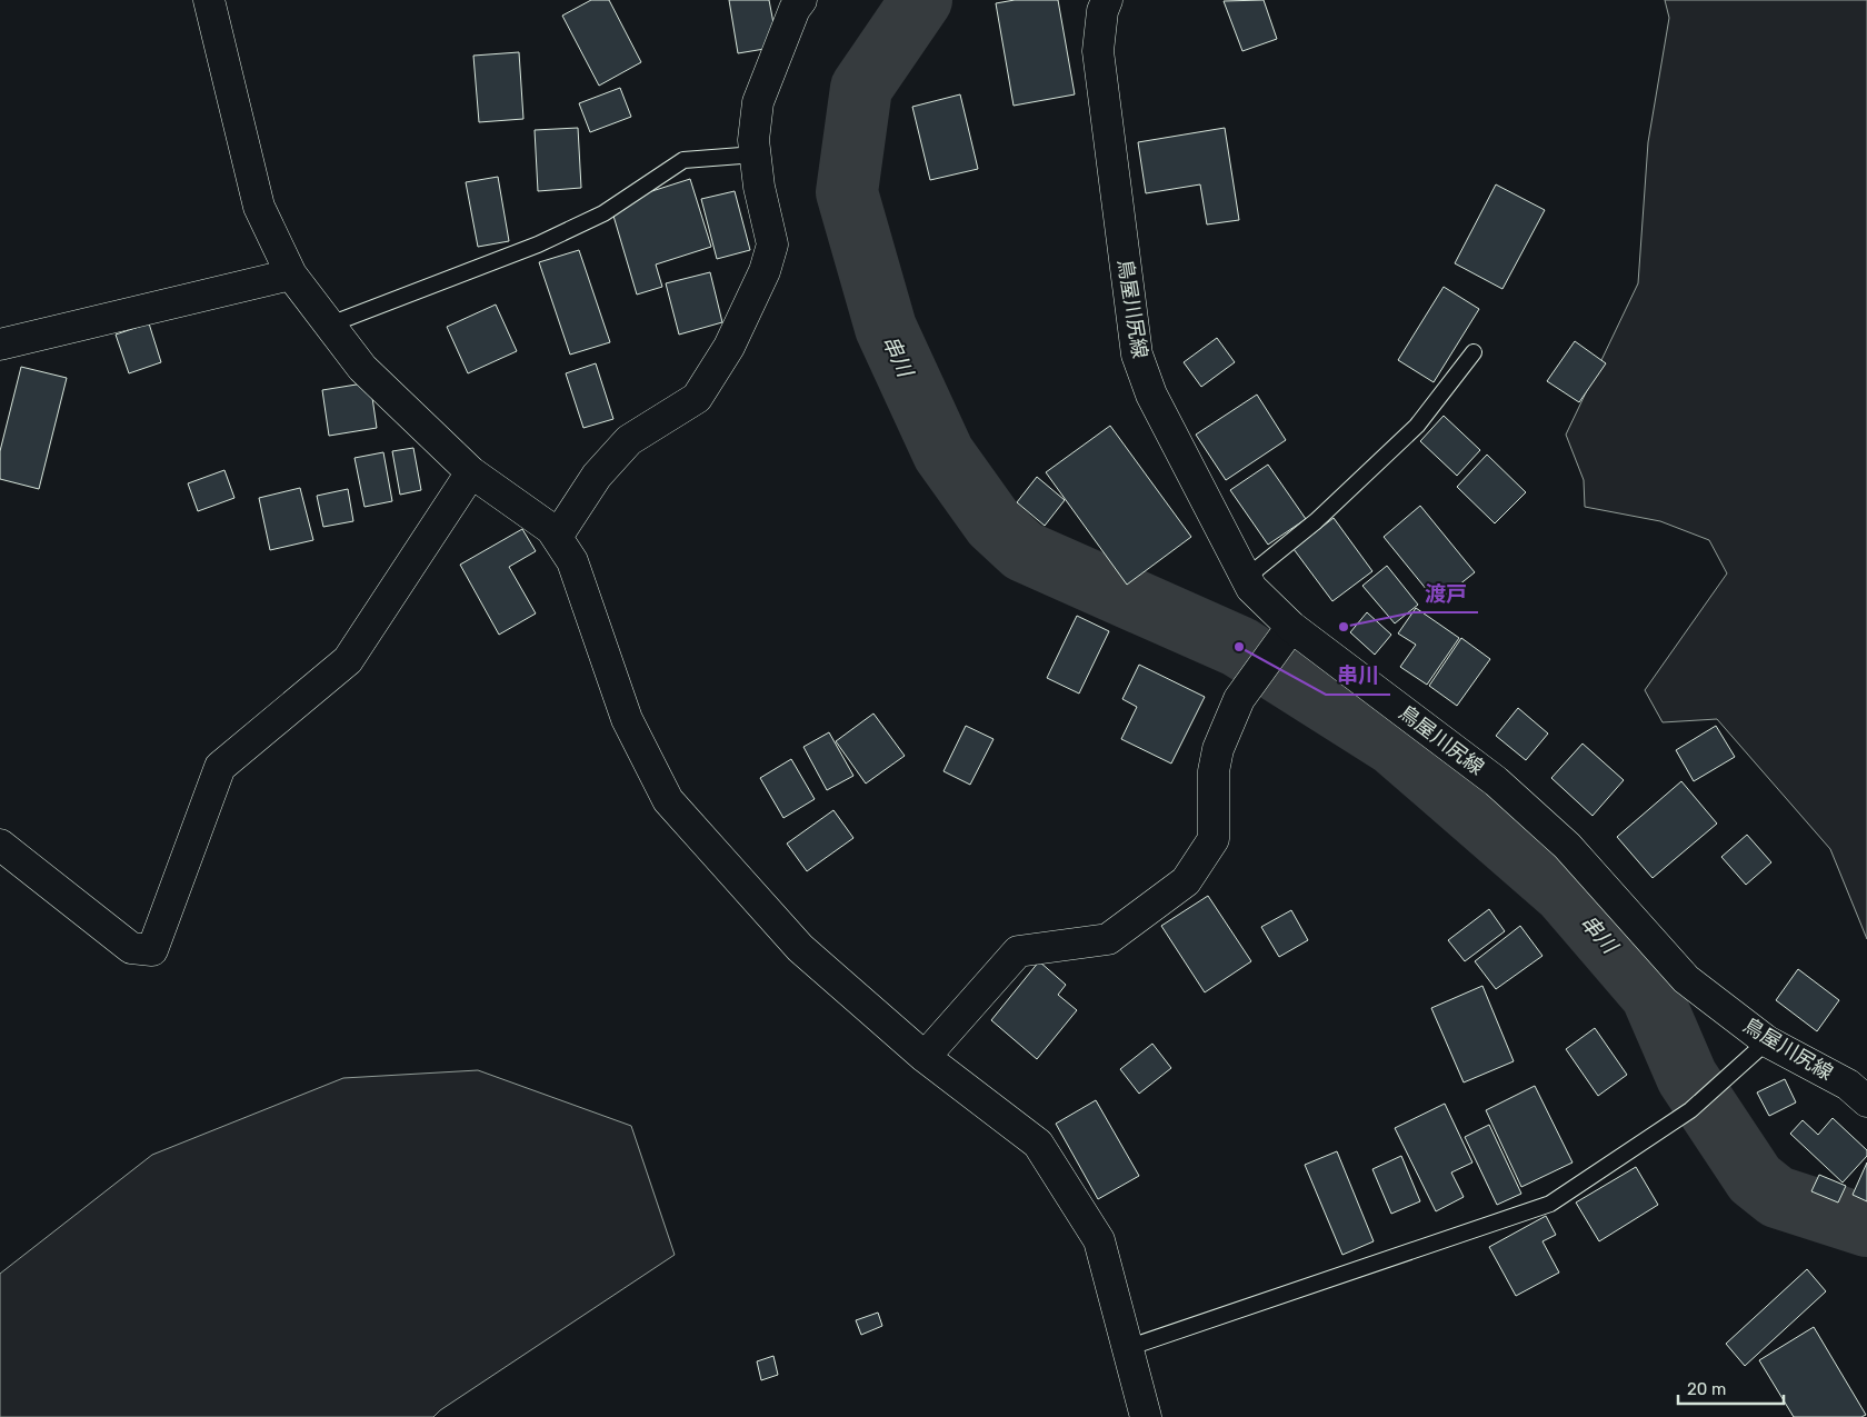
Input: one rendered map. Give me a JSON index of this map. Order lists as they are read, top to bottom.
{
  "streets": {
    "street": ["鳥屋川尻線"]
  },
  "water": ["串川"],
  "places": ["渡戸", "串川"],
  "scale_bar": "20 m"
}
